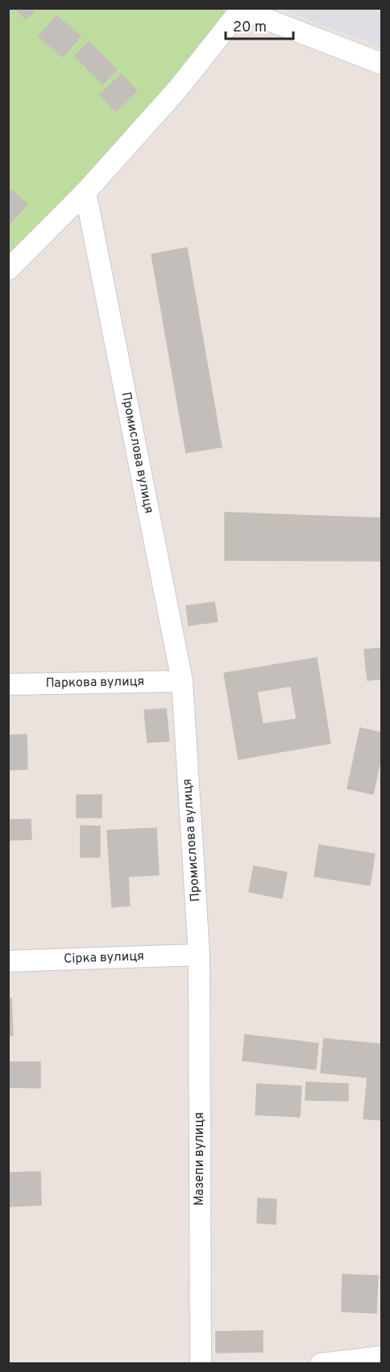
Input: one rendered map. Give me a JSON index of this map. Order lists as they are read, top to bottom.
{
  "streets": {
    "street": [
      "Промислова вулиця",
      "Паркова вулиця",
      "Сірка вулиця",
      "Мазепи вулиця"
    ]
  },
  "crossings": [
    ["Промислова вулиця", "Паркова вулиця"],
    ["Промислова вулиця", "Сірка вулиця"],
    ["Промислова вулиця", "Мазепи вулиця"],
    ["Сірка вулиця", "Мазепи вулиця"]
  ],
  "scale_bar": "20 m"
}
